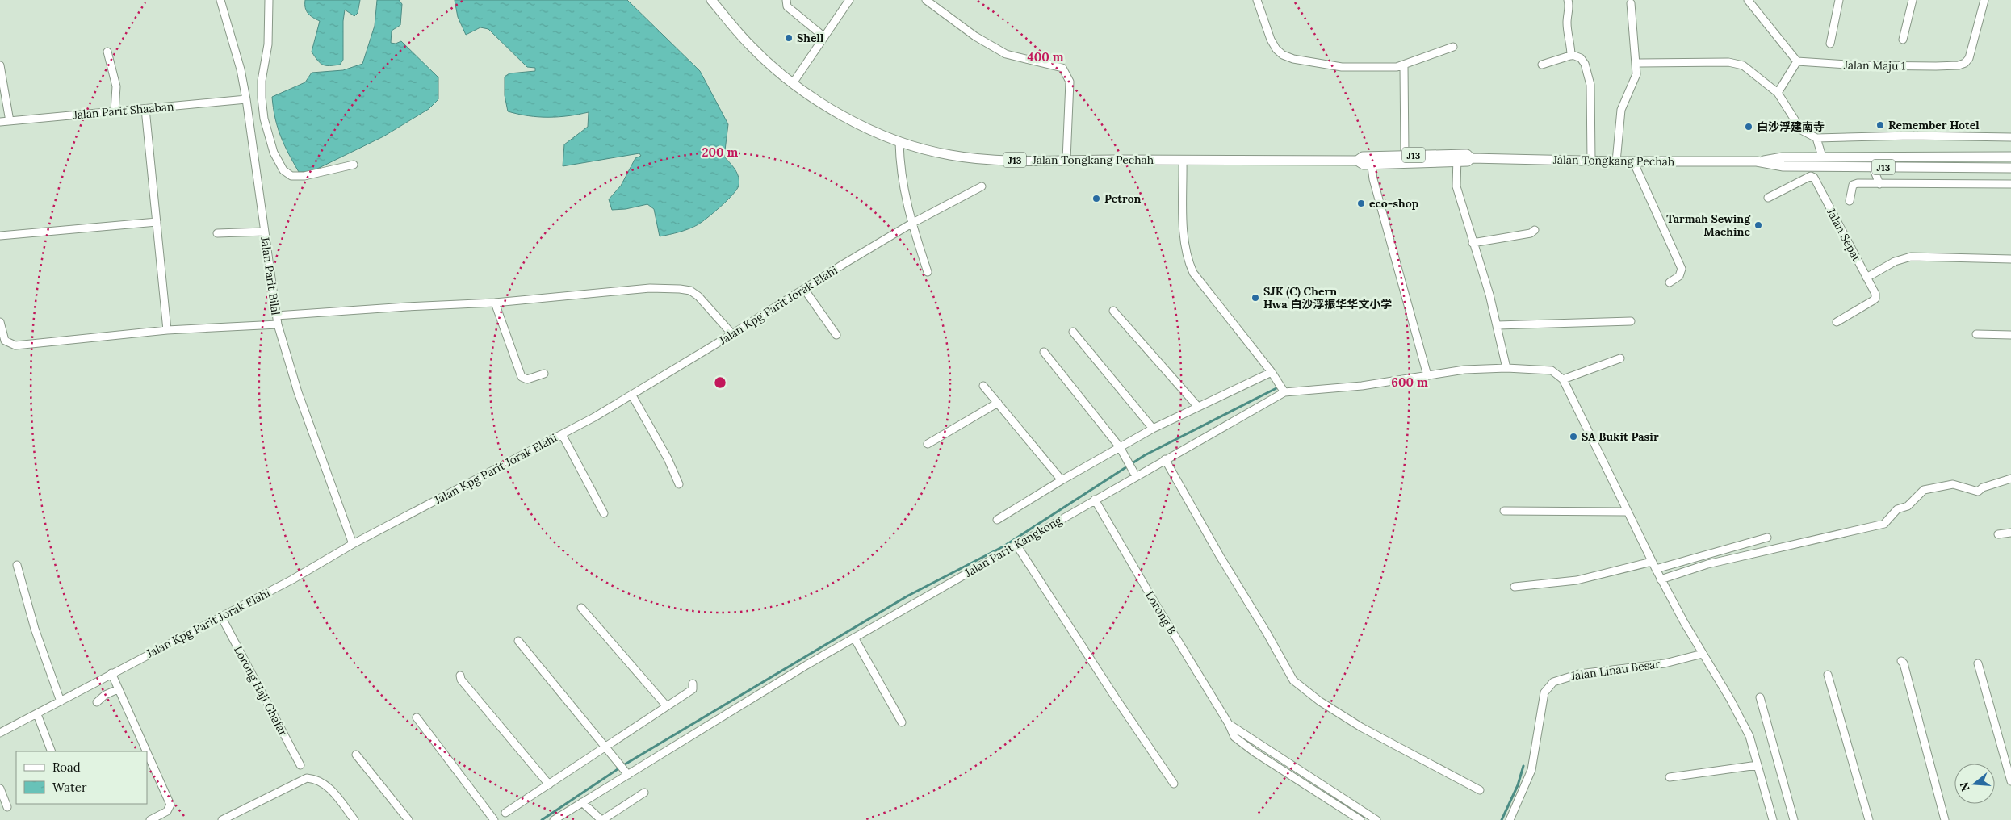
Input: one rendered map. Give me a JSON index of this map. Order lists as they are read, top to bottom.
{
  "streets": {
    "main road": ["J13", "Jalan Tongkang Pechah"],
    "street": [
      "Jalan Maju 1",
      "Jalan Parit Shaaban",
      "Jalan Sepat",
      "Jalan Parit Bilal",
      "Jalan Kpg Parit Jorak Elahi",
      "Jalan Parit Kangkong",
      "Lorong B",
      "Jalan Linau Besar",
      "Lorong Haji Ghafar"
    ]
  },
  "crossings": [
    ["Jalan Parit Shaaban", "Jalan Parit Bilal"],
    ["Jalan Parit Bilal", "Jalan Kpg Parit Jorak Elahi"],
    ["Jalan Kpg Parit Jorak Elahi", "Lorong Haji Ghafar"],
    ["Jalan Parit Kangkong", "Lorong B"]
  ],
  "places": [
    "Shell",
    "Remember Hotel",
    "白沙浮建南寺",
    "Petron",
    "eco-shop",
    "Tarmah Sewing Machine",
    "SJK (C) Chern Hwa 白沙浮振华华文小学",
    "SA Bukit Pasir"
  ],
  "legend": ["Road", "Water"],
  "north": "left",
  "rings": ["400 m", "200 m", "600 m"]
}
